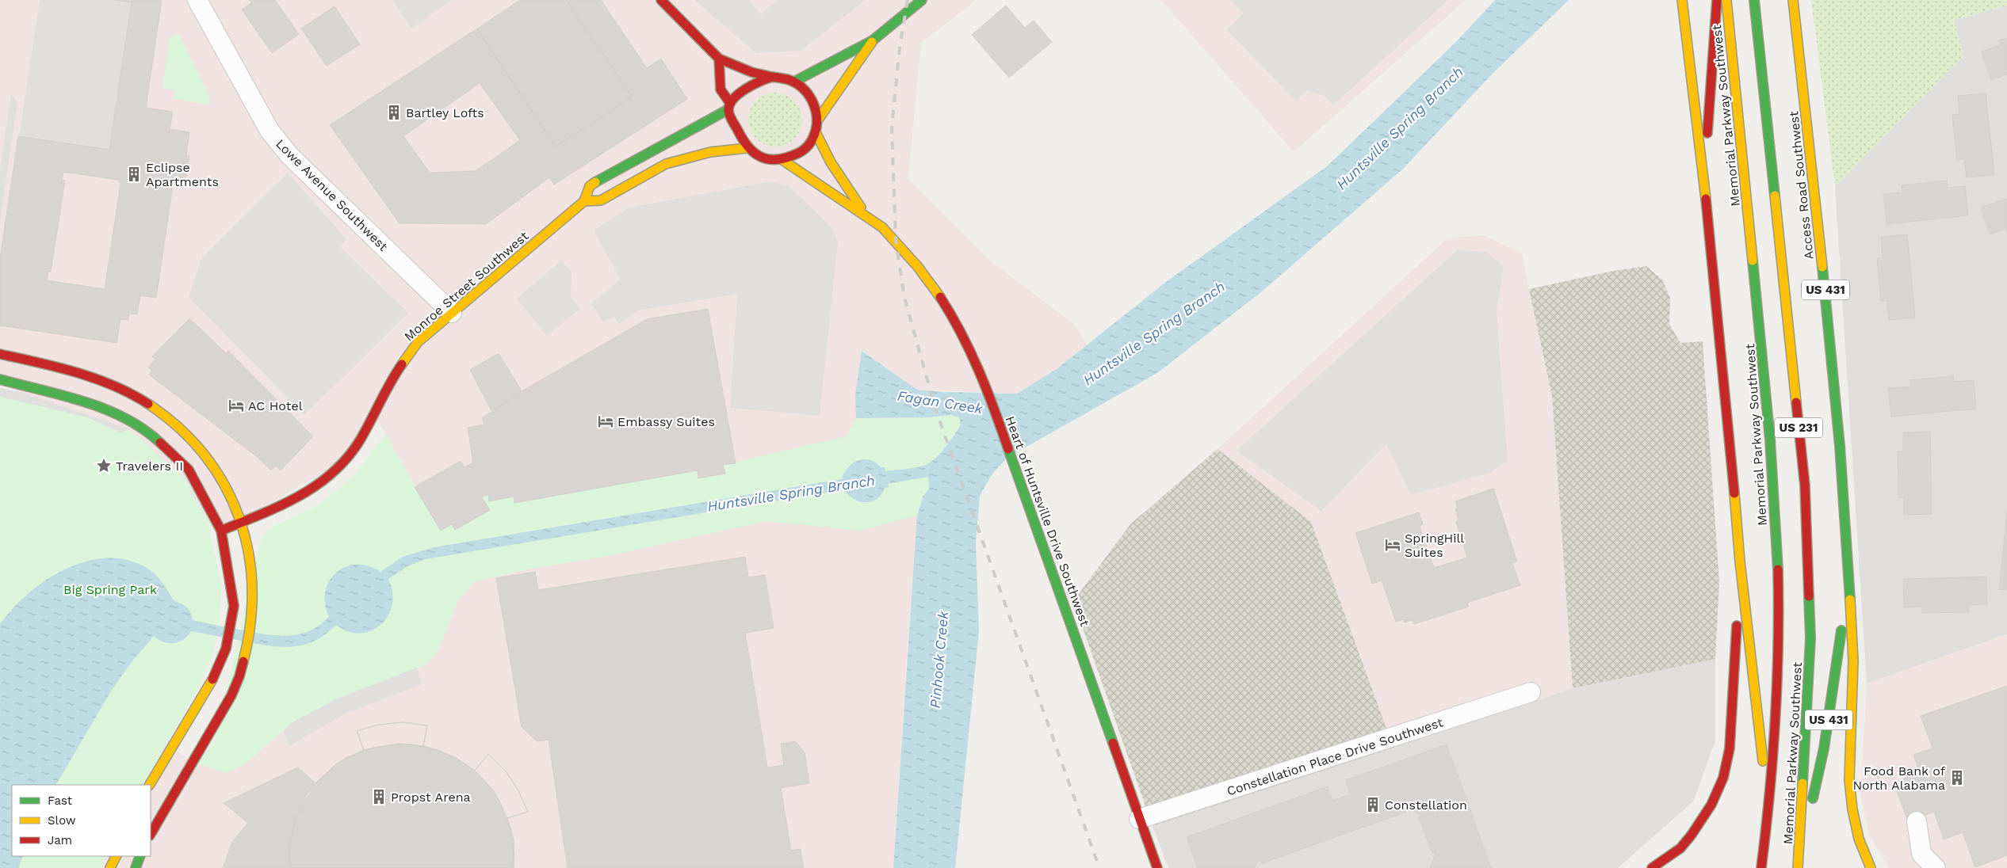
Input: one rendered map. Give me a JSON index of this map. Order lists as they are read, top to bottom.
{
  "streets": {
    "main road": [
      "Memorial Parkway Southwest",
      "Access Road Southwest",
      "Monroe Street Southwest",
      "US 431",
      "US 231",
      "Heart of Huntsville Drive Southwest"
    ],
    "street": ["Lowe Avenue Southwest", "Constellation Place Drive Southwest"]
  },
  "crossings": [
    ["Memorial Parkway Southwest", "US 431"],
    ["Access Road Southwest", "US 431"],
    ["Lowe Avenue Southwest", "Monroe Street Southwest"],
    ["Monroe Street Southwest", "Heart of Huntsville Drive Southwest"],
    ["Heart of Huntsville Drive Southwest", "Constellation Place Drive Southwest"]
  ],
  "water": ["Huntsville Spring Branch", "Fagan Creek", "Pinhook Creek"],
  "parks": ["Big Spring Park"],
  "places": {
    "building": [
      "Bartley Lofts",
      "Eclipse Apartments",
      "Food Bank of North Alabama",
      "Propst Arena",
      "Constellation"
    ],
    "hotel": ["AC Hotel", "Embassy Suites", "SpringHill Suites"],
    "place": ["Travelers II"]
  },
  "legend": ["Fast", "Slow", "Jam"]
}
